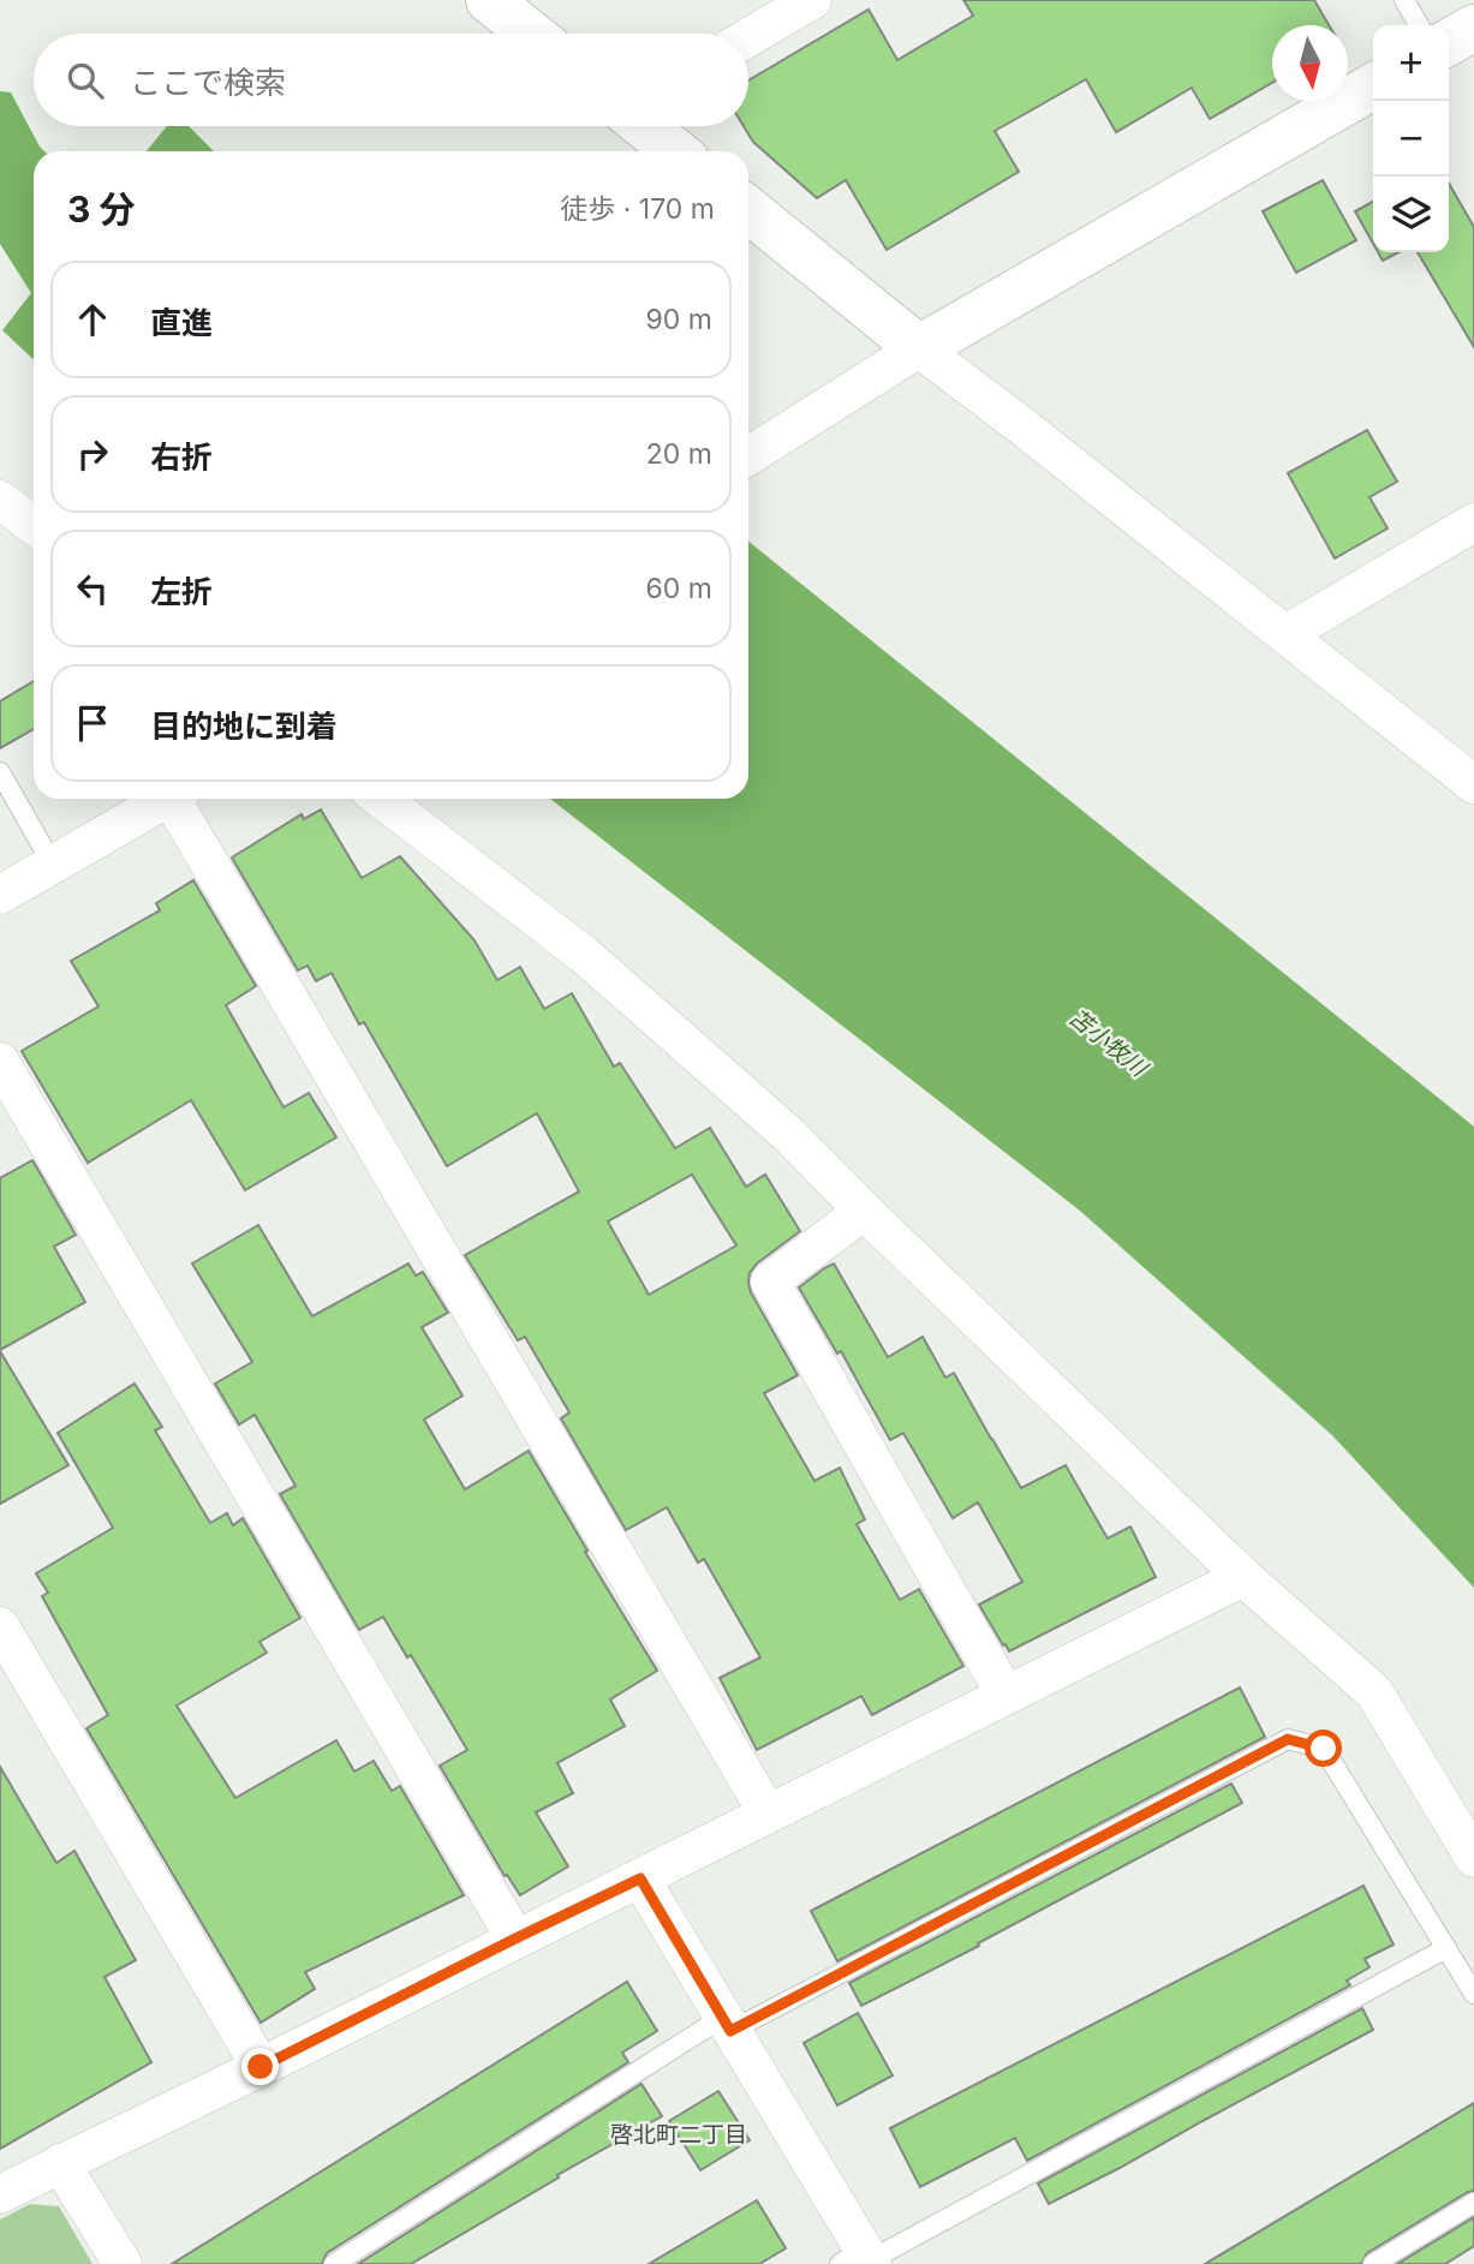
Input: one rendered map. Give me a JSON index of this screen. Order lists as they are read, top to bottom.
{
  "districts": ["啓北町二丁目"],
  "water": ["苫小牧川"],
  "north": "bottom",
  "page": {
    "map_buttons": ["+", "−"],
    "search": "ここで検索",
    "heading": ["3 分", "徒歩 · 170 m"],
    "list": [
      ["直進", "90 m"],
      ["右折", "20 m"],
      ["左折", "60 m"],
      "目的地に到着"
    ]
  }
}
